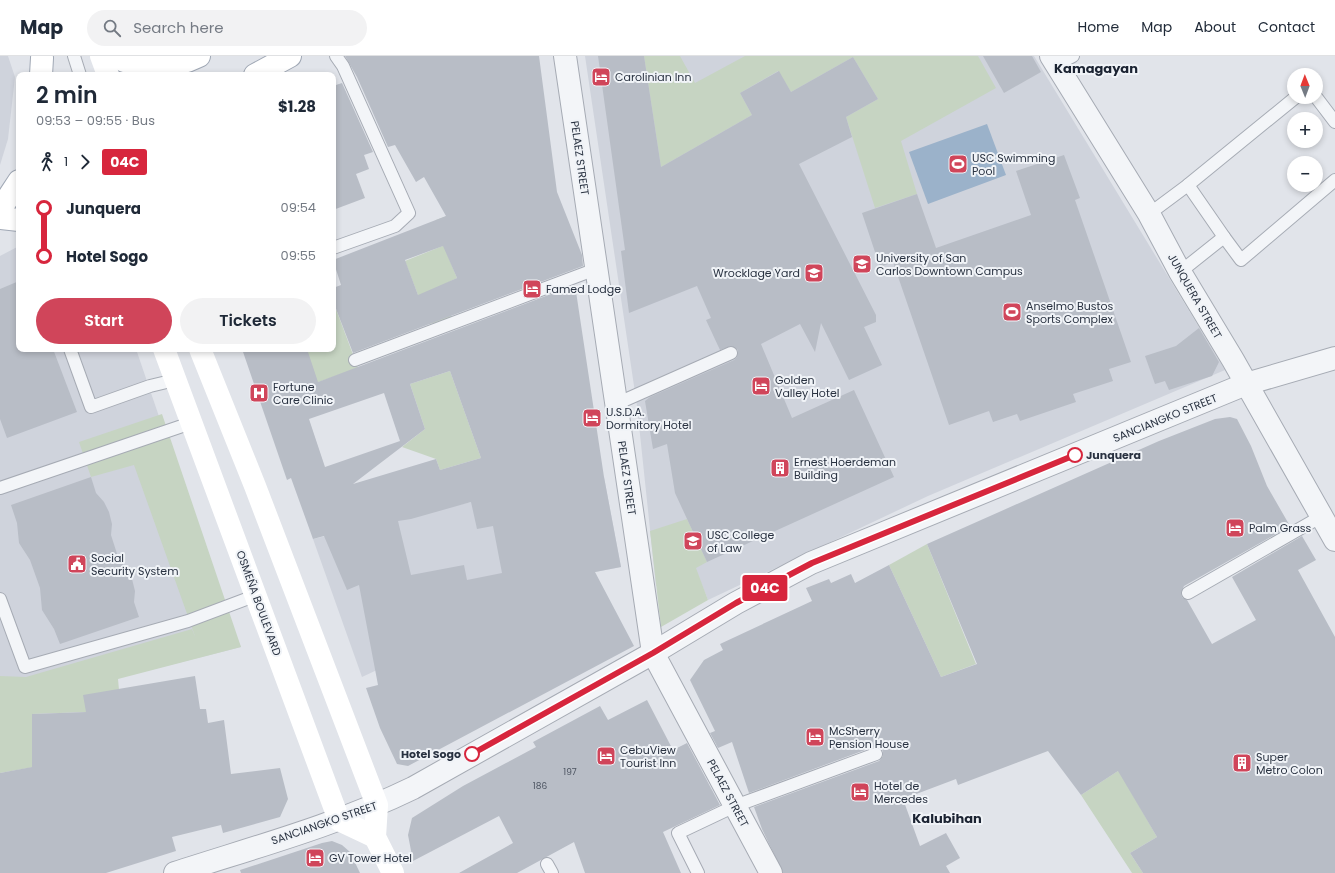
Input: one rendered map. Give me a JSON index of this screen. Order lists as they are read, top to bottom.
{
  "streets": {
    "main road": ["OSMEÑA BOULEVARD"],
    "street": ["PELAEZ STREET", "JUNQUERA STREET", "SANCIANGKO STREET"]
  },
  "crossings": [
    ["PELAEZ STREET", "SANCIANGKO STREET"],
    ["JUNQUERA STREET", "SANCIANGKO STREET"],
    ["SANCIANGKO STREET", "OSMEÑA BOULEVARD"]
  ],
  "districts": ["Kamagayan", "Kalubihan"],
  "places": {
    "hotel": [
      "Carolinian Inn",
      "Famed Lodge",
      "Golden Valley Hotel",
      "U.S.D.A. Dormitory Hotel",
      "Palm Grass",
      "McSherry Pension House",
      "CebuView Tourist Inn",
      "Hotel de Mercedes",
      "GV Tower Hotel"
    ],
    "sports": ["USC Swimming Pool", "Anselmo Bustos Sports Complex"],
    "school or university": ["University of San Carlos Downtown Campus", "Wrocklage Yard", "USC College of Law"],
    "hospital": ["Fortune Care Clinic"],
    "other": ["Junquera", "Hotel Sogo"],
    "building": ["Ernest Hoerdeman Building", "Super Metro Colon"],
    "public building": ["Social Security System"]
  },
  "lines": ["bus line 04C"],
  "house_numbers": ["197", "186"],
  "north": "top",
  "page": {
    "header": "Map",
    "search": "Search here",
    "nav": [
      "Home",
      "Map",
      "About",
      "Contact"
    ],
    "on_map": "04C",
    "map_buttons": ["+", "−"],
    "heading": ["2 min", "09:53 – 09:55 · Bus", "$1.28"],
    "legs": ["1", "04C"],
    "list": [
      {
        "name": "Junquera",
        "value": "09:54"
      },
      {
        "name": "Hotel Sogo",
        "value": "09:55"
      }
    ],
    "buttons": ["Start", "Tickets"]
  }
}
